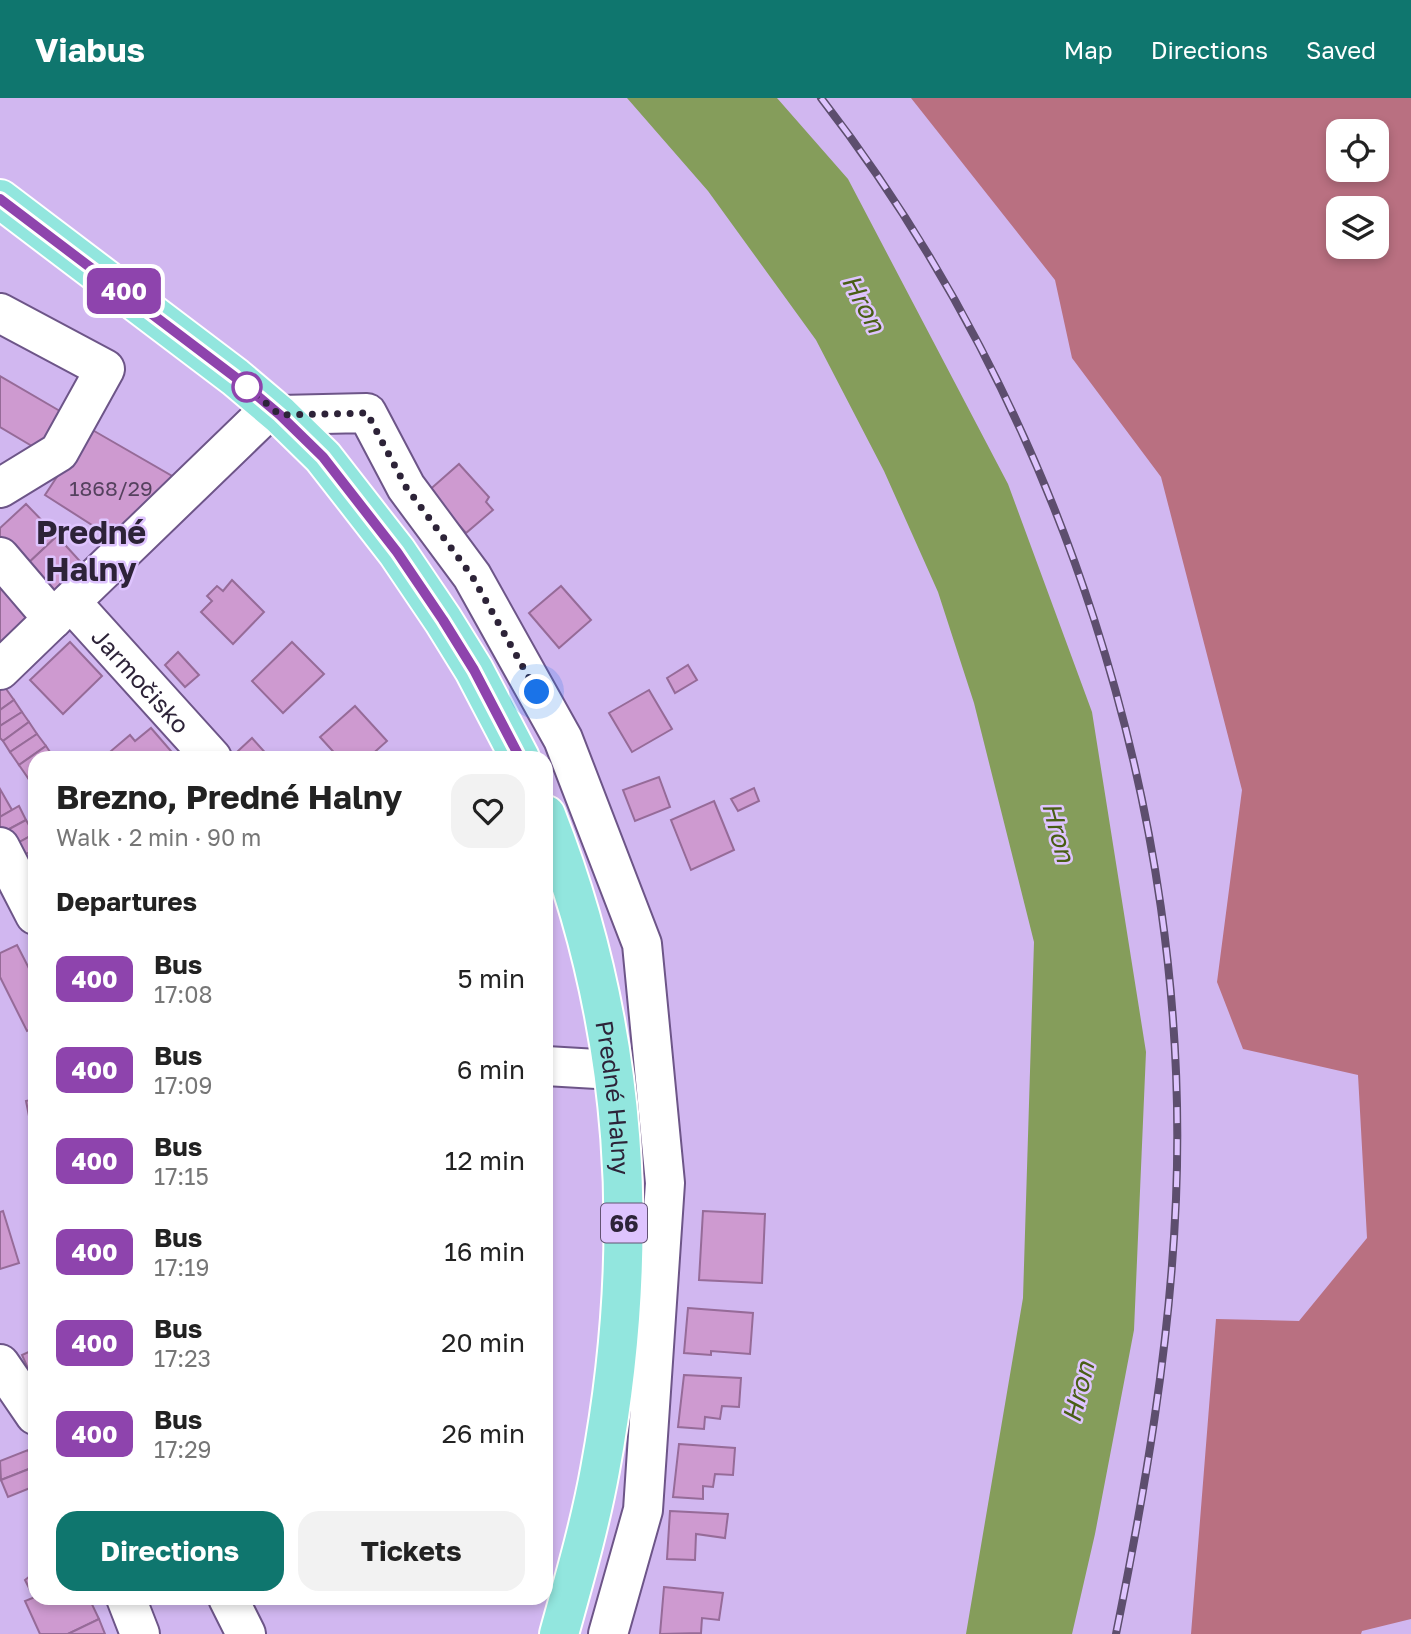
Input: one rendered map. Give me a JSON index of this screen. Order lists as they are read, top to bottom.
{
  "streets": {
    "main road": ["Predné Halny", "66"],
    "street": ["Jarmočisko"]
  },
  "districts": ["Predné Halny"],
  "water": ["Hron"],
  "lines": ["bus line 400"],
  "house_numbers": ["1868/29"],
  "page": {
    "header": "Viabus",
    "nav": ["Map", "Directions", "Saved"],
    "on_map": "400",
    "heading": [
      ["Brezno, Predné Halny", "Walk · 2 min · 90 m"],
      "Departures"
    ],
    "list": [
      {
        "mark": "400",
        "name": "Bus",
        "note": "17:08",
        "value": "5 min"
      },
      {
        "mark": "400",
        "name": "Bus",
        "note": "17:09",
        "value": "6 min"
      },
      {
        "mark": "400",
        "name": "Bus",
        "note": "17:15",
        "value": "12 min"
      },
      {
        "mark": "400",
        "name": "Bus",
        "note": "17:19",
        "value": "16 min"
      },
      {
        "mark": "400",
        "name": "Bus",
        "note": "17:23",
        "value": "20 min"
      },
      {
        "mark": "400",
        "name": "Bus",
        "note": "17:29",
        "value": "26 min"
      }
    ],
    "buttons": ["Directions", "Tickets"]
  }
}
